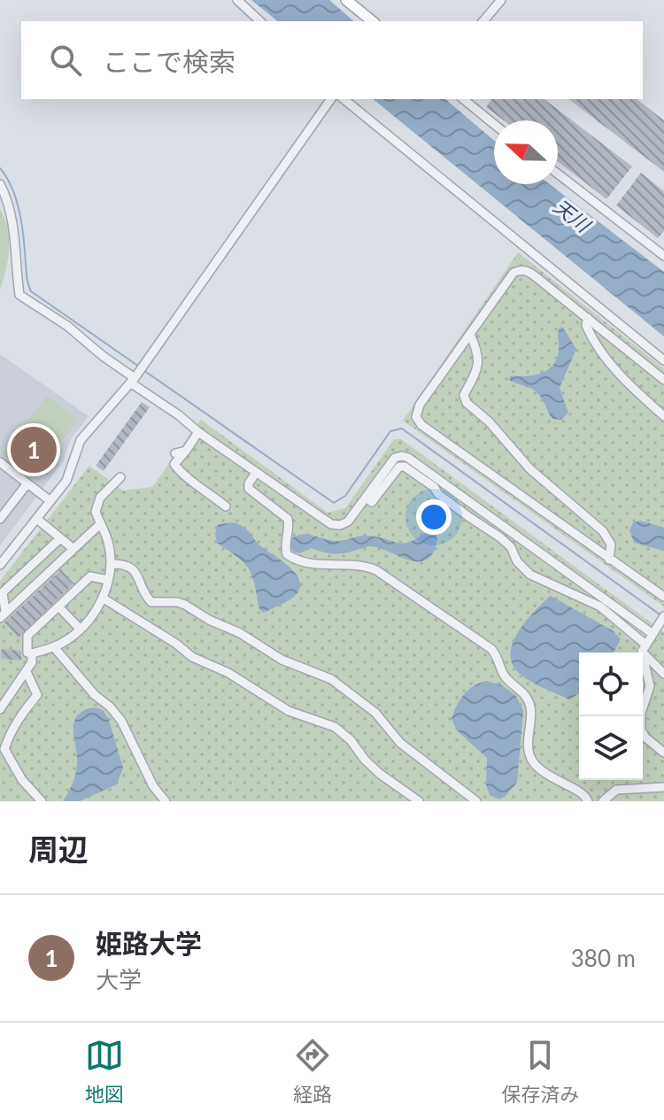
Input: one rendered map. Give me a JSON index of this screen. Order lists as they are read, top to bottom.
{
  "water": ["天川"],
  "north": "left",
  "page": {
    "search": "ここで検索",
    "pins": "1",
    "heading": "周辺",
    "list": [
      {
        "mark": "1",
        "name": "姫路大学",
        "note": "大学",
        "value": "380 m"
      }
    ],
    "nav": ["地図", "経路", "保存済み"]
  }
}
